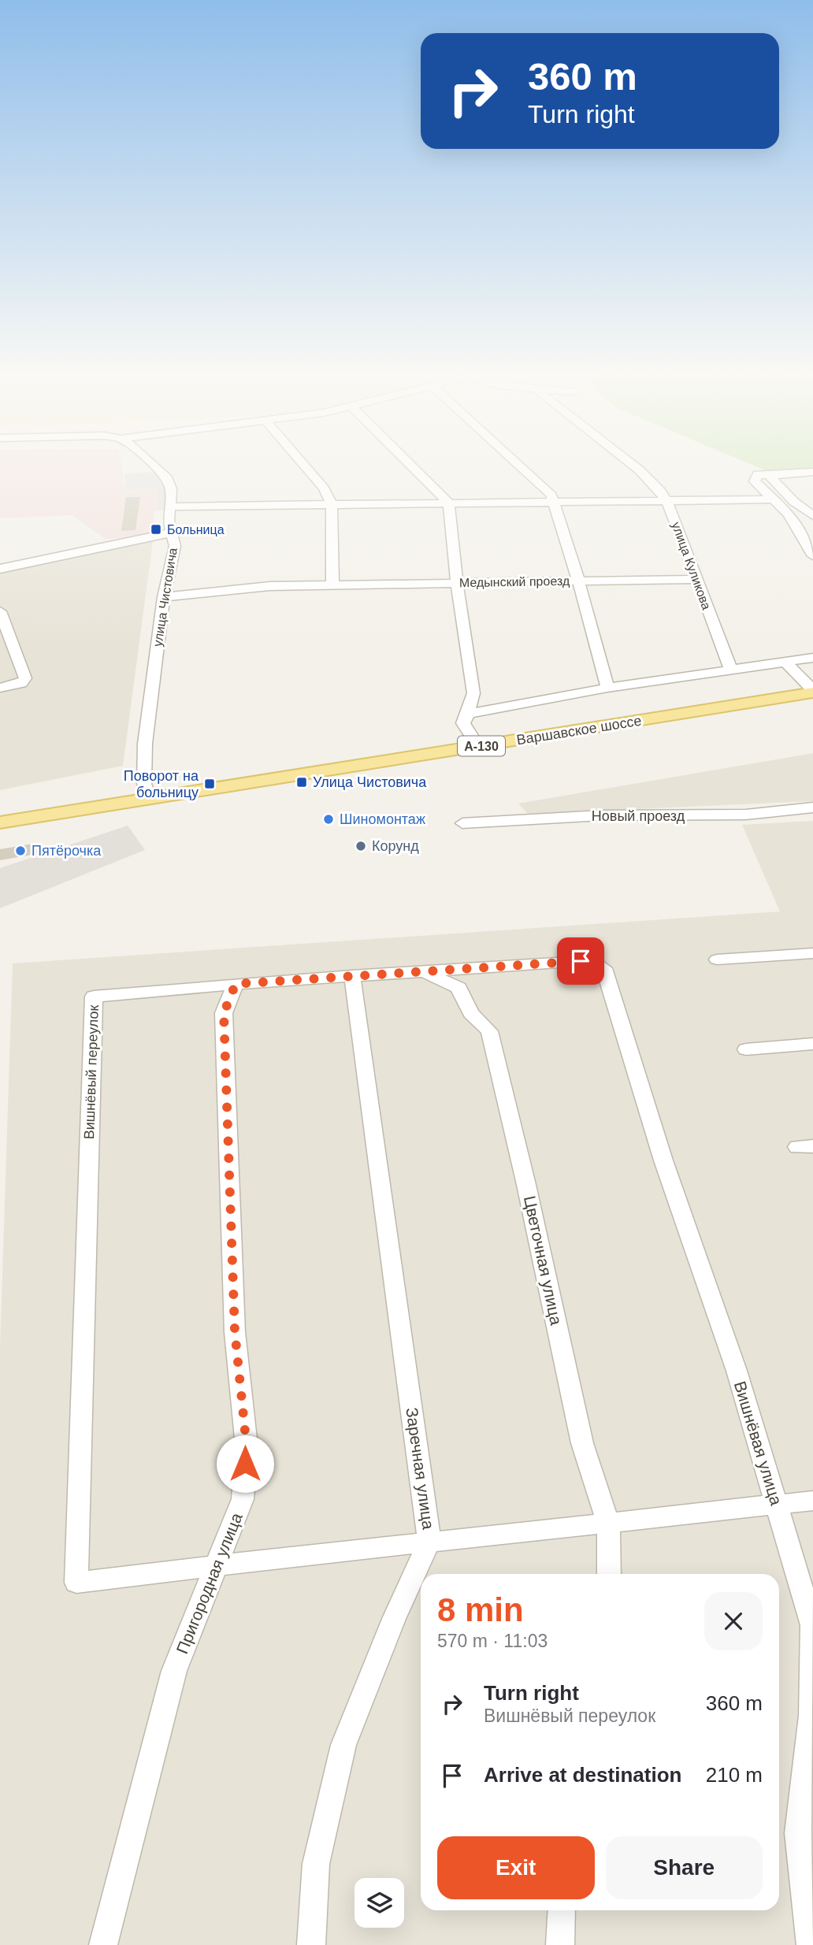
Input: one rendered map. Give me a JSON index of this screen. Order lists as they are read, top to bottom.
{
  "streets": {
    "main road": ["Варшавское шоссе", "А-130"],
    "street": [
      "улица Куликова",
      "Медынский проезд",
      "улица Чистовича",
      "Новый проезд",
      "Вишнёвый переулок",
      "Цветочная улица",
      "Вишнёвая улица",
      "Заречная улица",
      "Пригородная улица"
    ]
  },
  "crossings": [
    ["улица Куликова", "Медынский проезд"],
    ["Медынский проезд", "улица Чистовича"],
    ["улица Чистовича", "Варшавское шоссе"],
    ["улица Чистовича", "А-130"],
    ["Варшавское шоссе", "А-130"],
    ["Вишнёвый переулок", "Цветочная улица"],
    ["Вишнёвый переулок", "Вишнёвая улица"],
    ["Вишнёвый переулок", "Заречная улица"],
    ["Вишнёвый переулок", "Пригородная улица"]
  ],
  "places": {
    "transit": ["Больница", "Улица Чистовича", "Поворот на больницу"],
    "other": ["Шиномонтаж", "Корунд", "Пятёрочка"]
  },
  "page": {
    "turn": ["360 m", "Turn right"],
    "heading": ["8 min", "570 m · 11:03"],
    "list": [
      {
        "name": "Turn right",
        "note": "Вишнёвый переулок",
        "value": "360 m"
      },
      {
        "name": "Arrive at destination",
        "value": "210 m"
      }
    ],
    "buttons": ["Exit", "Share"]
  }
}
